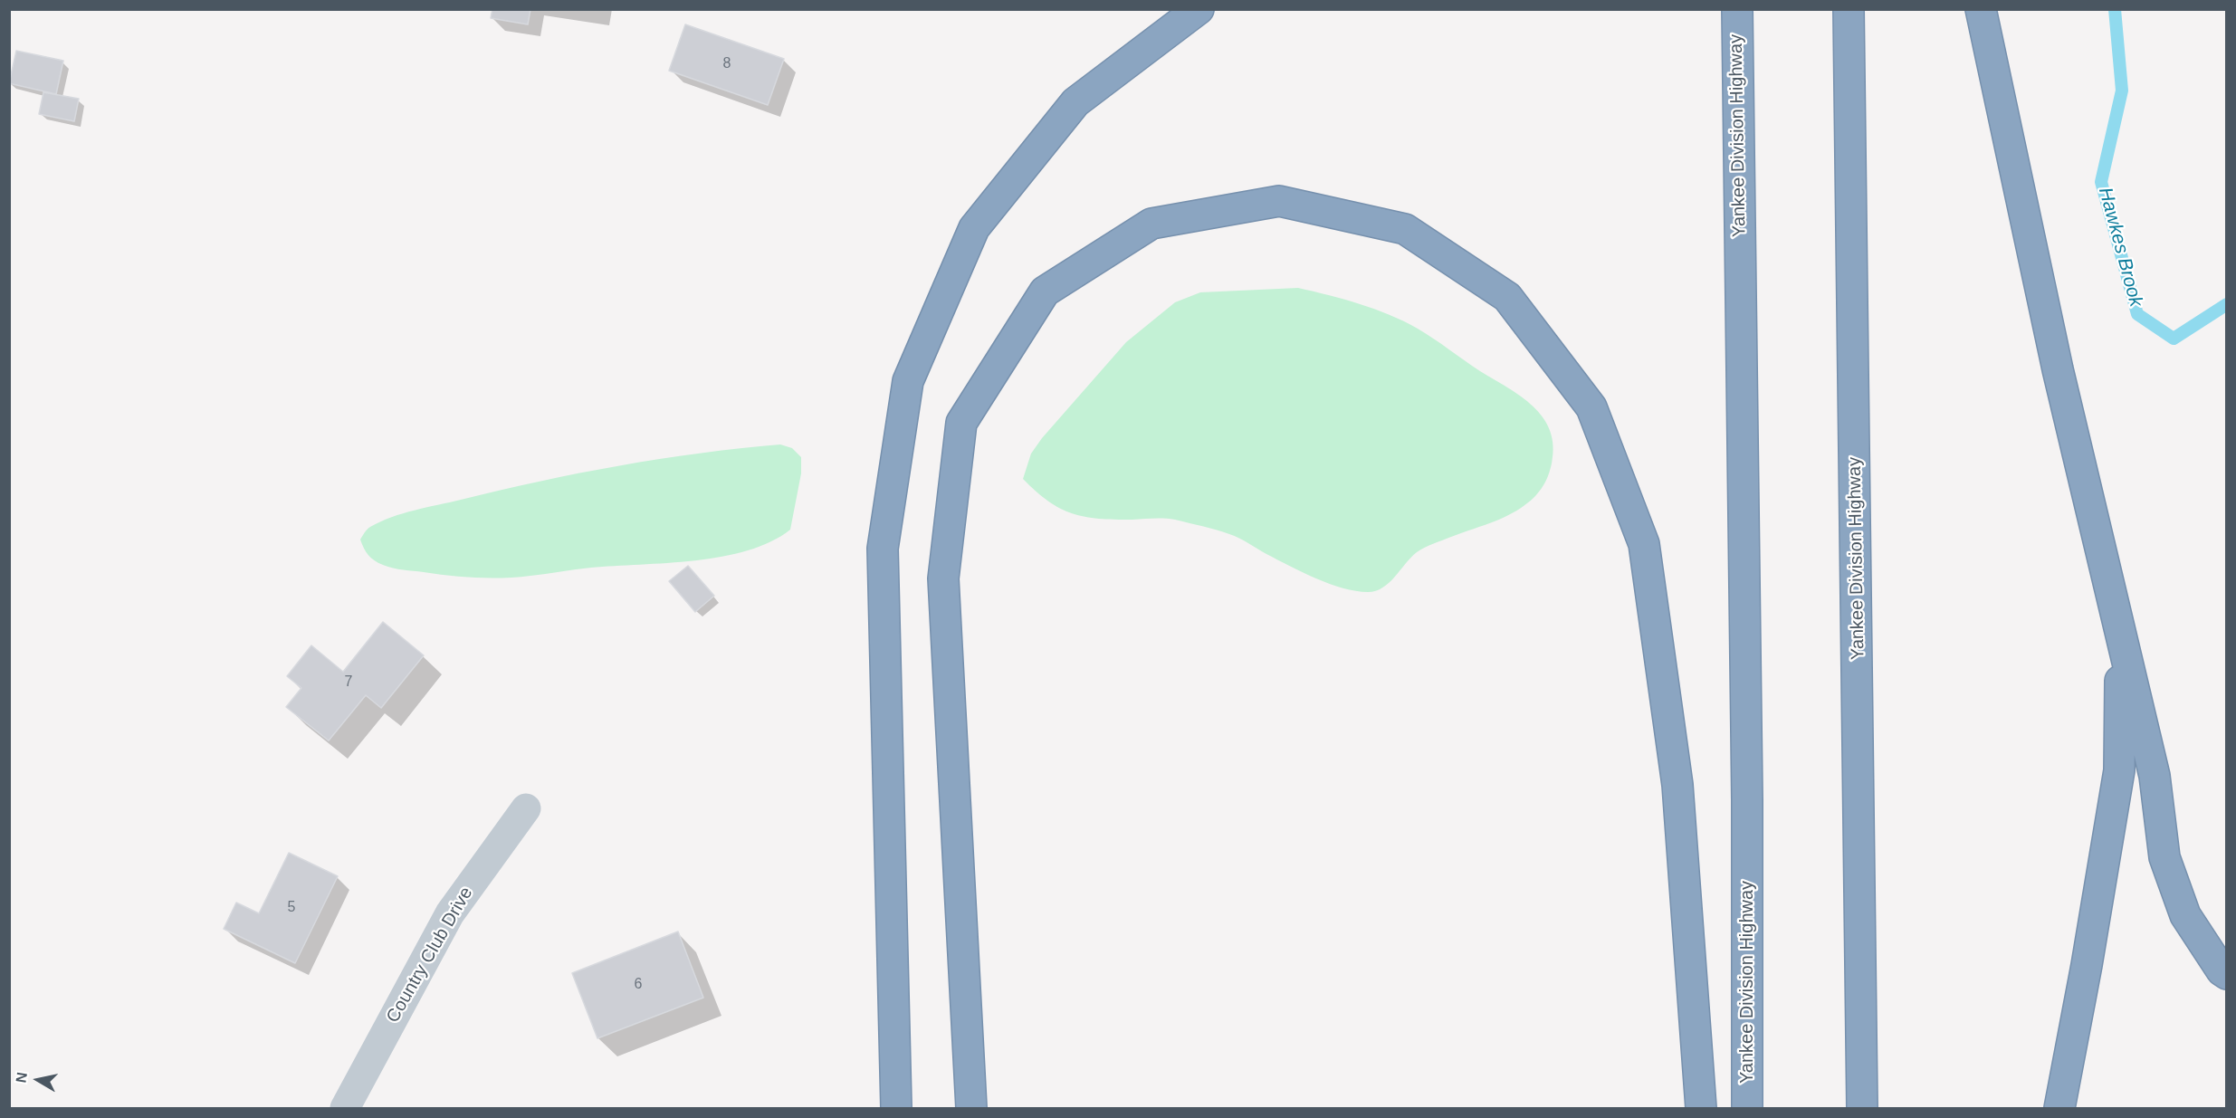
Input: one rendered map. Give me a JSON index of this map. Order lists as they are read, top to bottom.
{
  "streets": {
    "highway": ["Yankee Division Highway"],
    "street": ["Country Club Drive"]
  },
  "water": ["Hawkes Brook"],
  "house_numbers": [
    "8",
    "7",
    "5",
    "6"
  ],
  "north": "left"
}
